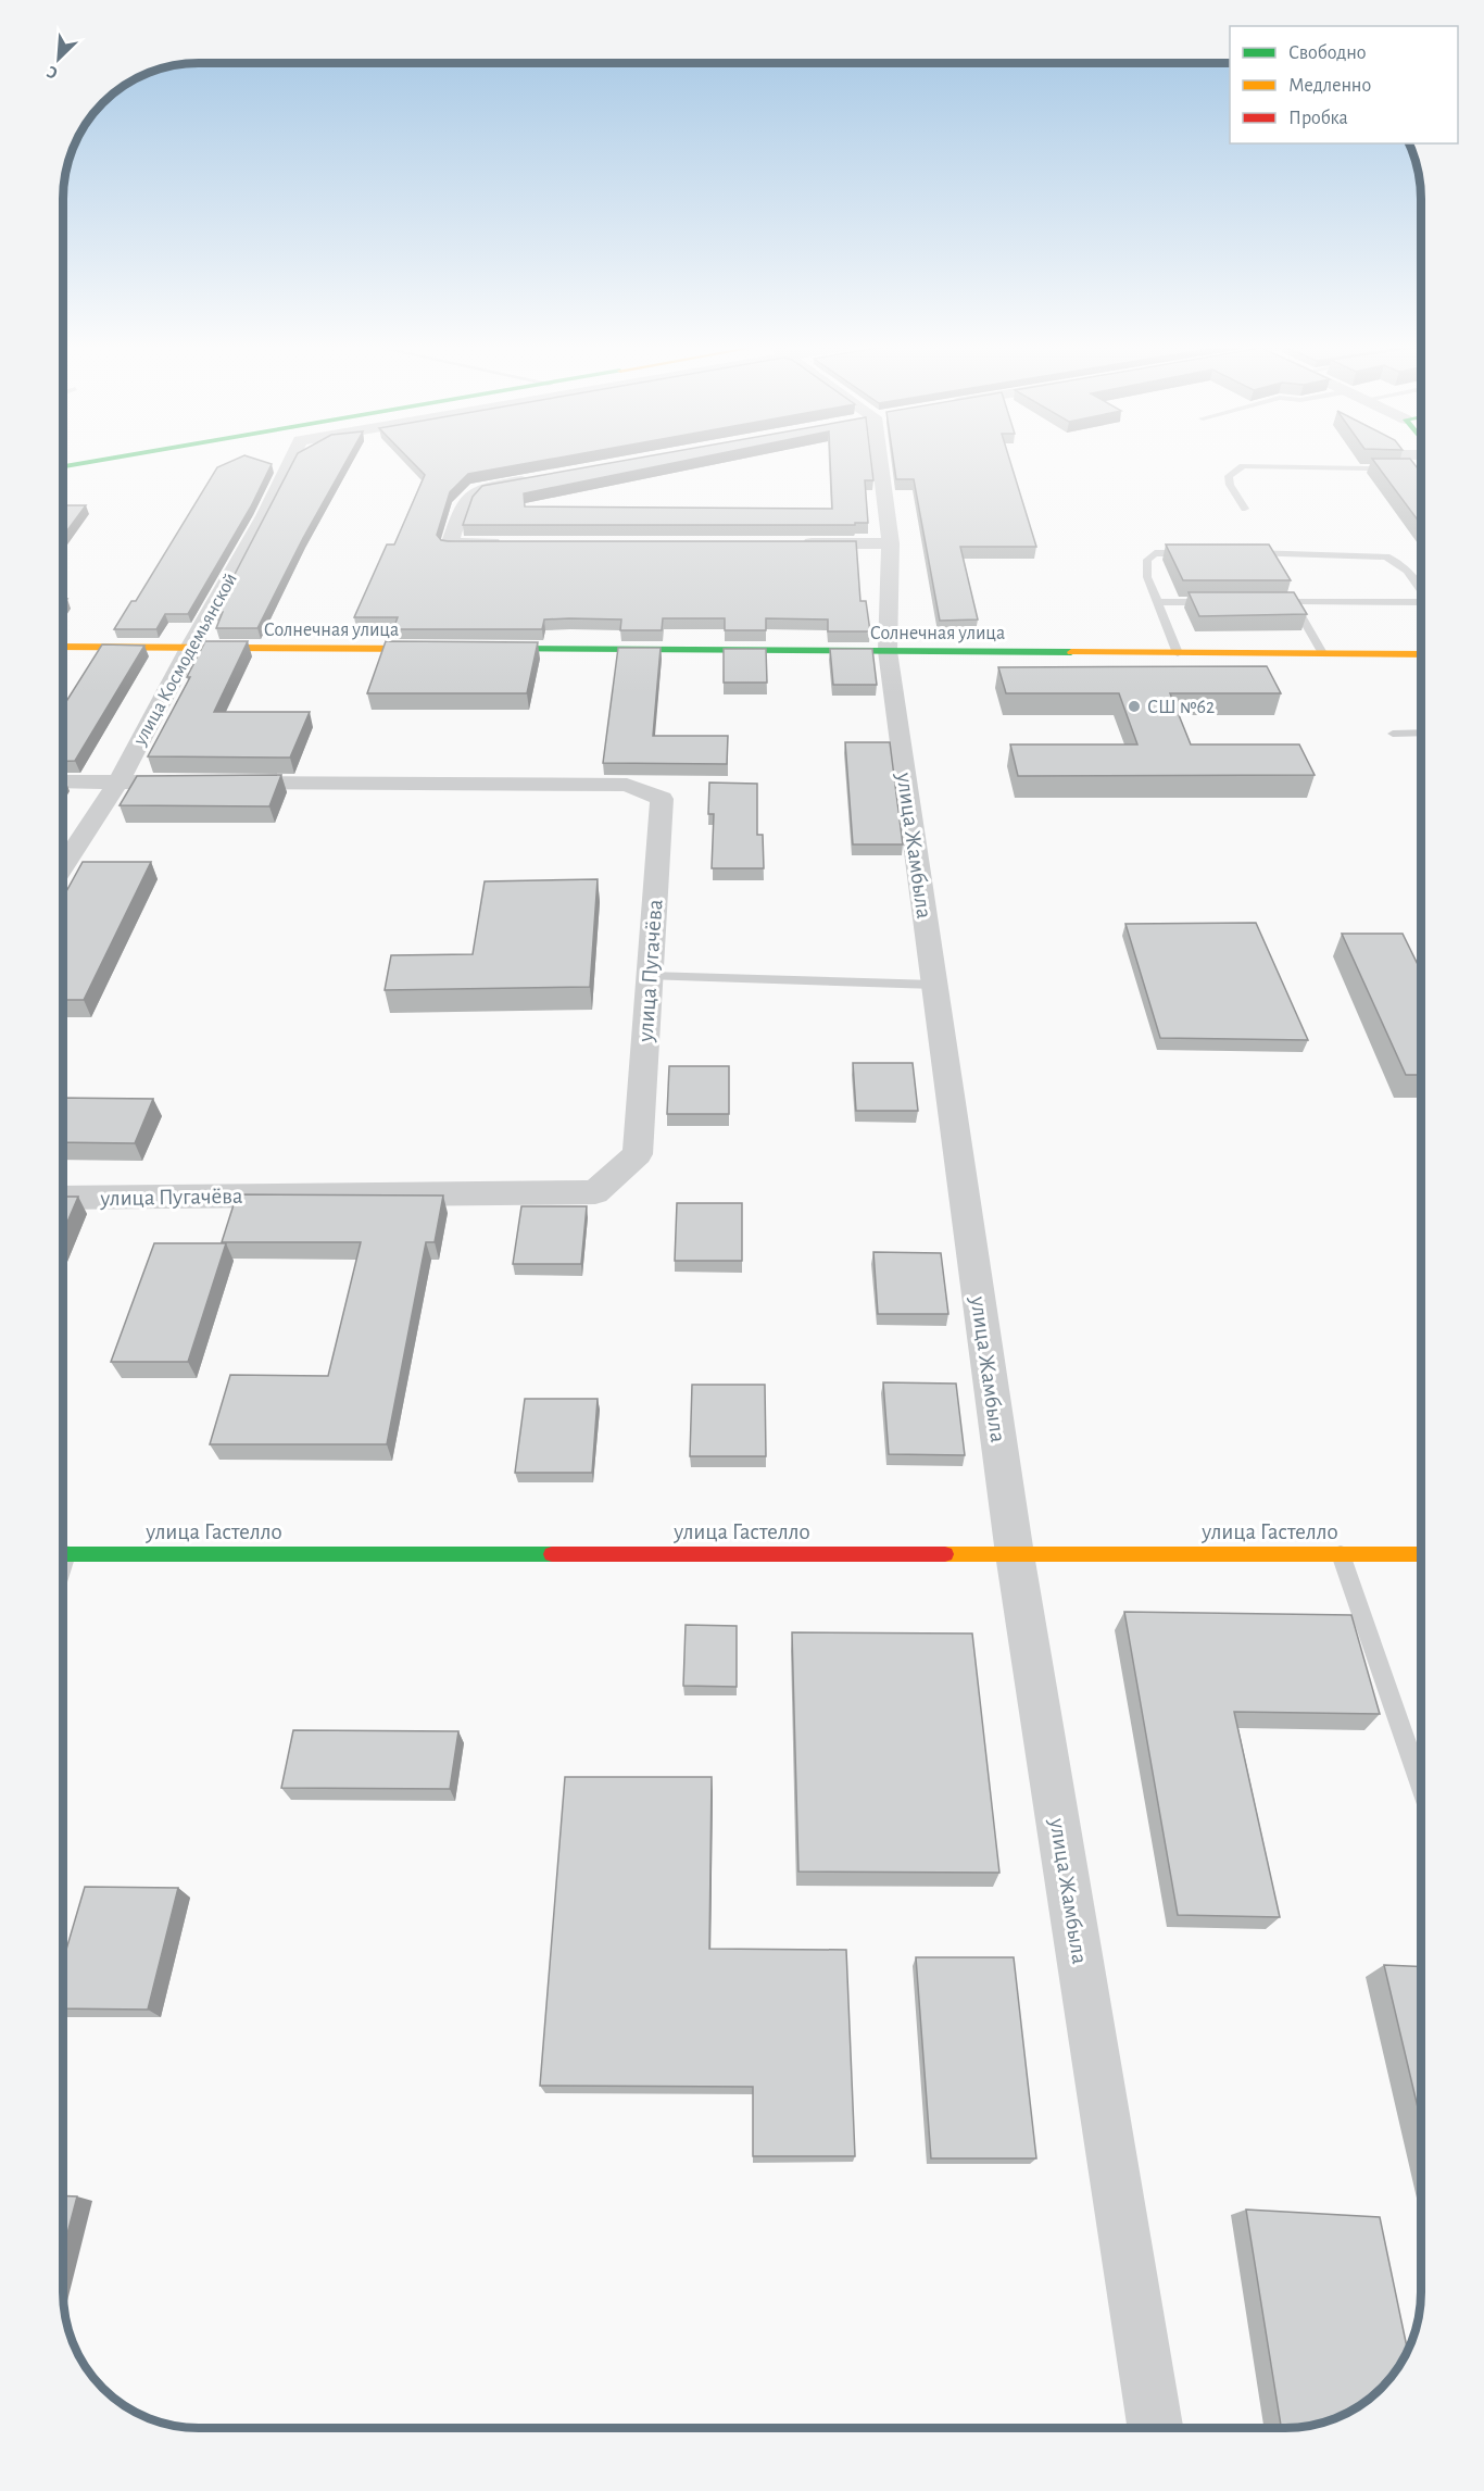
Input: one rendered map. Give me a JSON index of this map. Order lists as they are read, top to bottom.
{
  "streets": {
    "street": [
      "Солнечная улица",
      "улица Космодемьянской",
      "улица Жамбыла",
      "улица Пугачёва",
      "улица Гастелло"
    ]
  },
  "crossings": [
    ["Солнечная улица", "улица Космодемьянской"],
    ["Солнечная улица", "улица Жамбыла"],
    ["улица Космодемьянской", "улица Пугачёва"],
    ["улица Жамбыла", "улица Гастелло"]
  ],
  "places": ["СШ №62"],
  "legend": ["Свободно", "Медленно", "Пробка"],
  "north": "bottom left"
}
